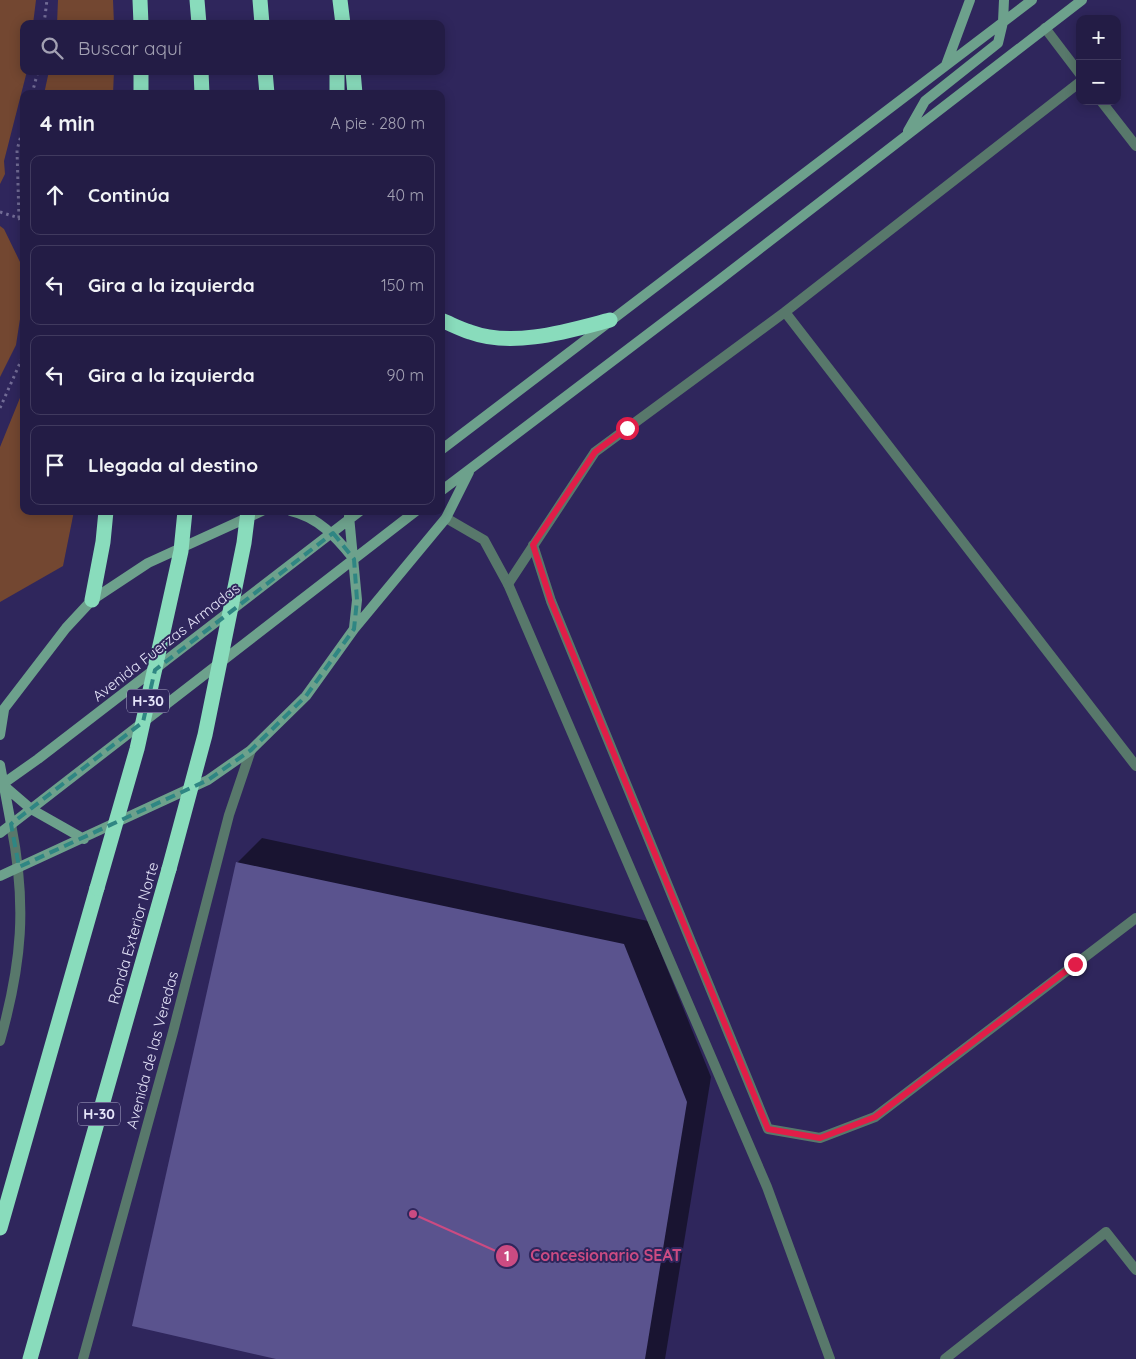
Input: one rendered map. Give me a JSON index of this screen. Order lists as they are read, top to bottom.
{
  "streets": {
    "highway": ["H-30", "Ronda Exterior Norte"],
    "main road": ["Avenida Fuerzas Armadas"],
    "street": ["Avenida de las Veredas"]
  },
  "places": ["Concesionario SEAT"],
  "page": {
    "map_buttons": ["+", "−"],
    "search": "Buscar aquí",
    "heading": ["4 min", "A pie · 280 m"],
    "list": [
      ["Continúa", "40 m"],
      ["Gira a la izquierda", "150 m"],
      ["Gira a la izquierda", "90 m"],
      "Llegada al destino"
    ]
  }
}
